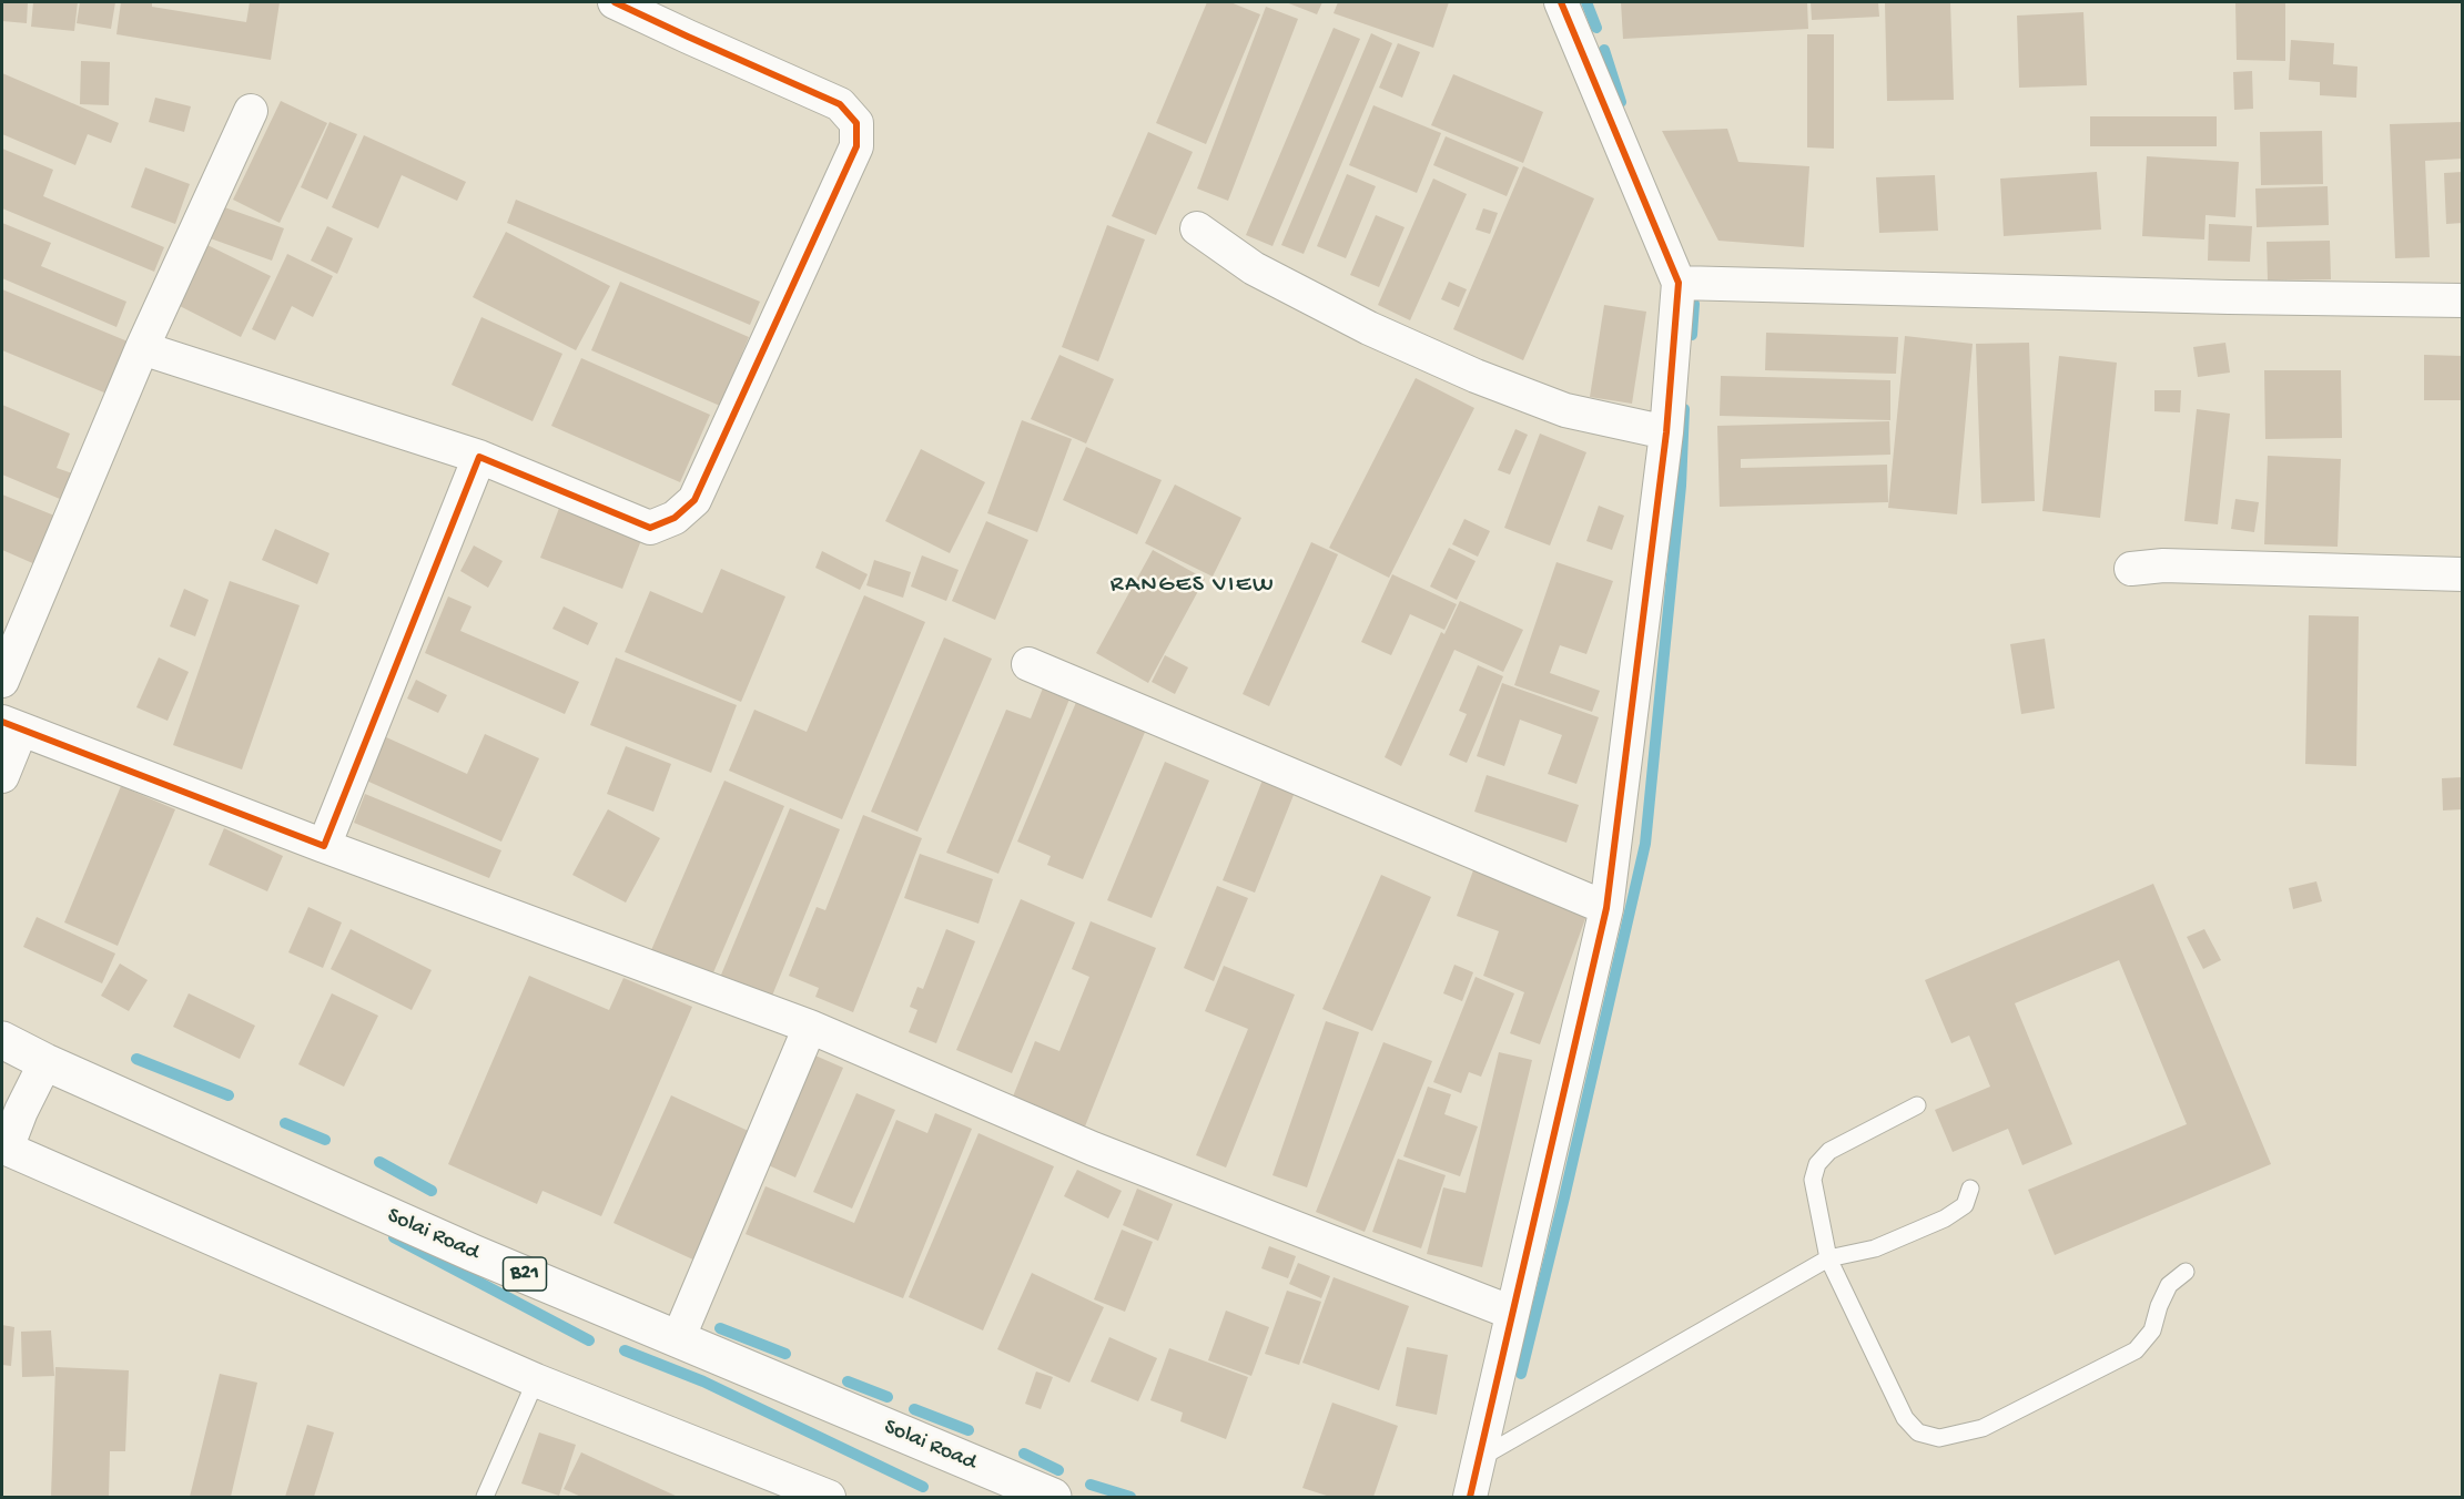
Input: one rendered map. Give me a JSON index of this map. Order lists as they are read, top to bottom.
{
  "streets": {
    "highway": ["Solai Road", "B21"]
  },
  "districts": ["RANGES VIEW"]
}
